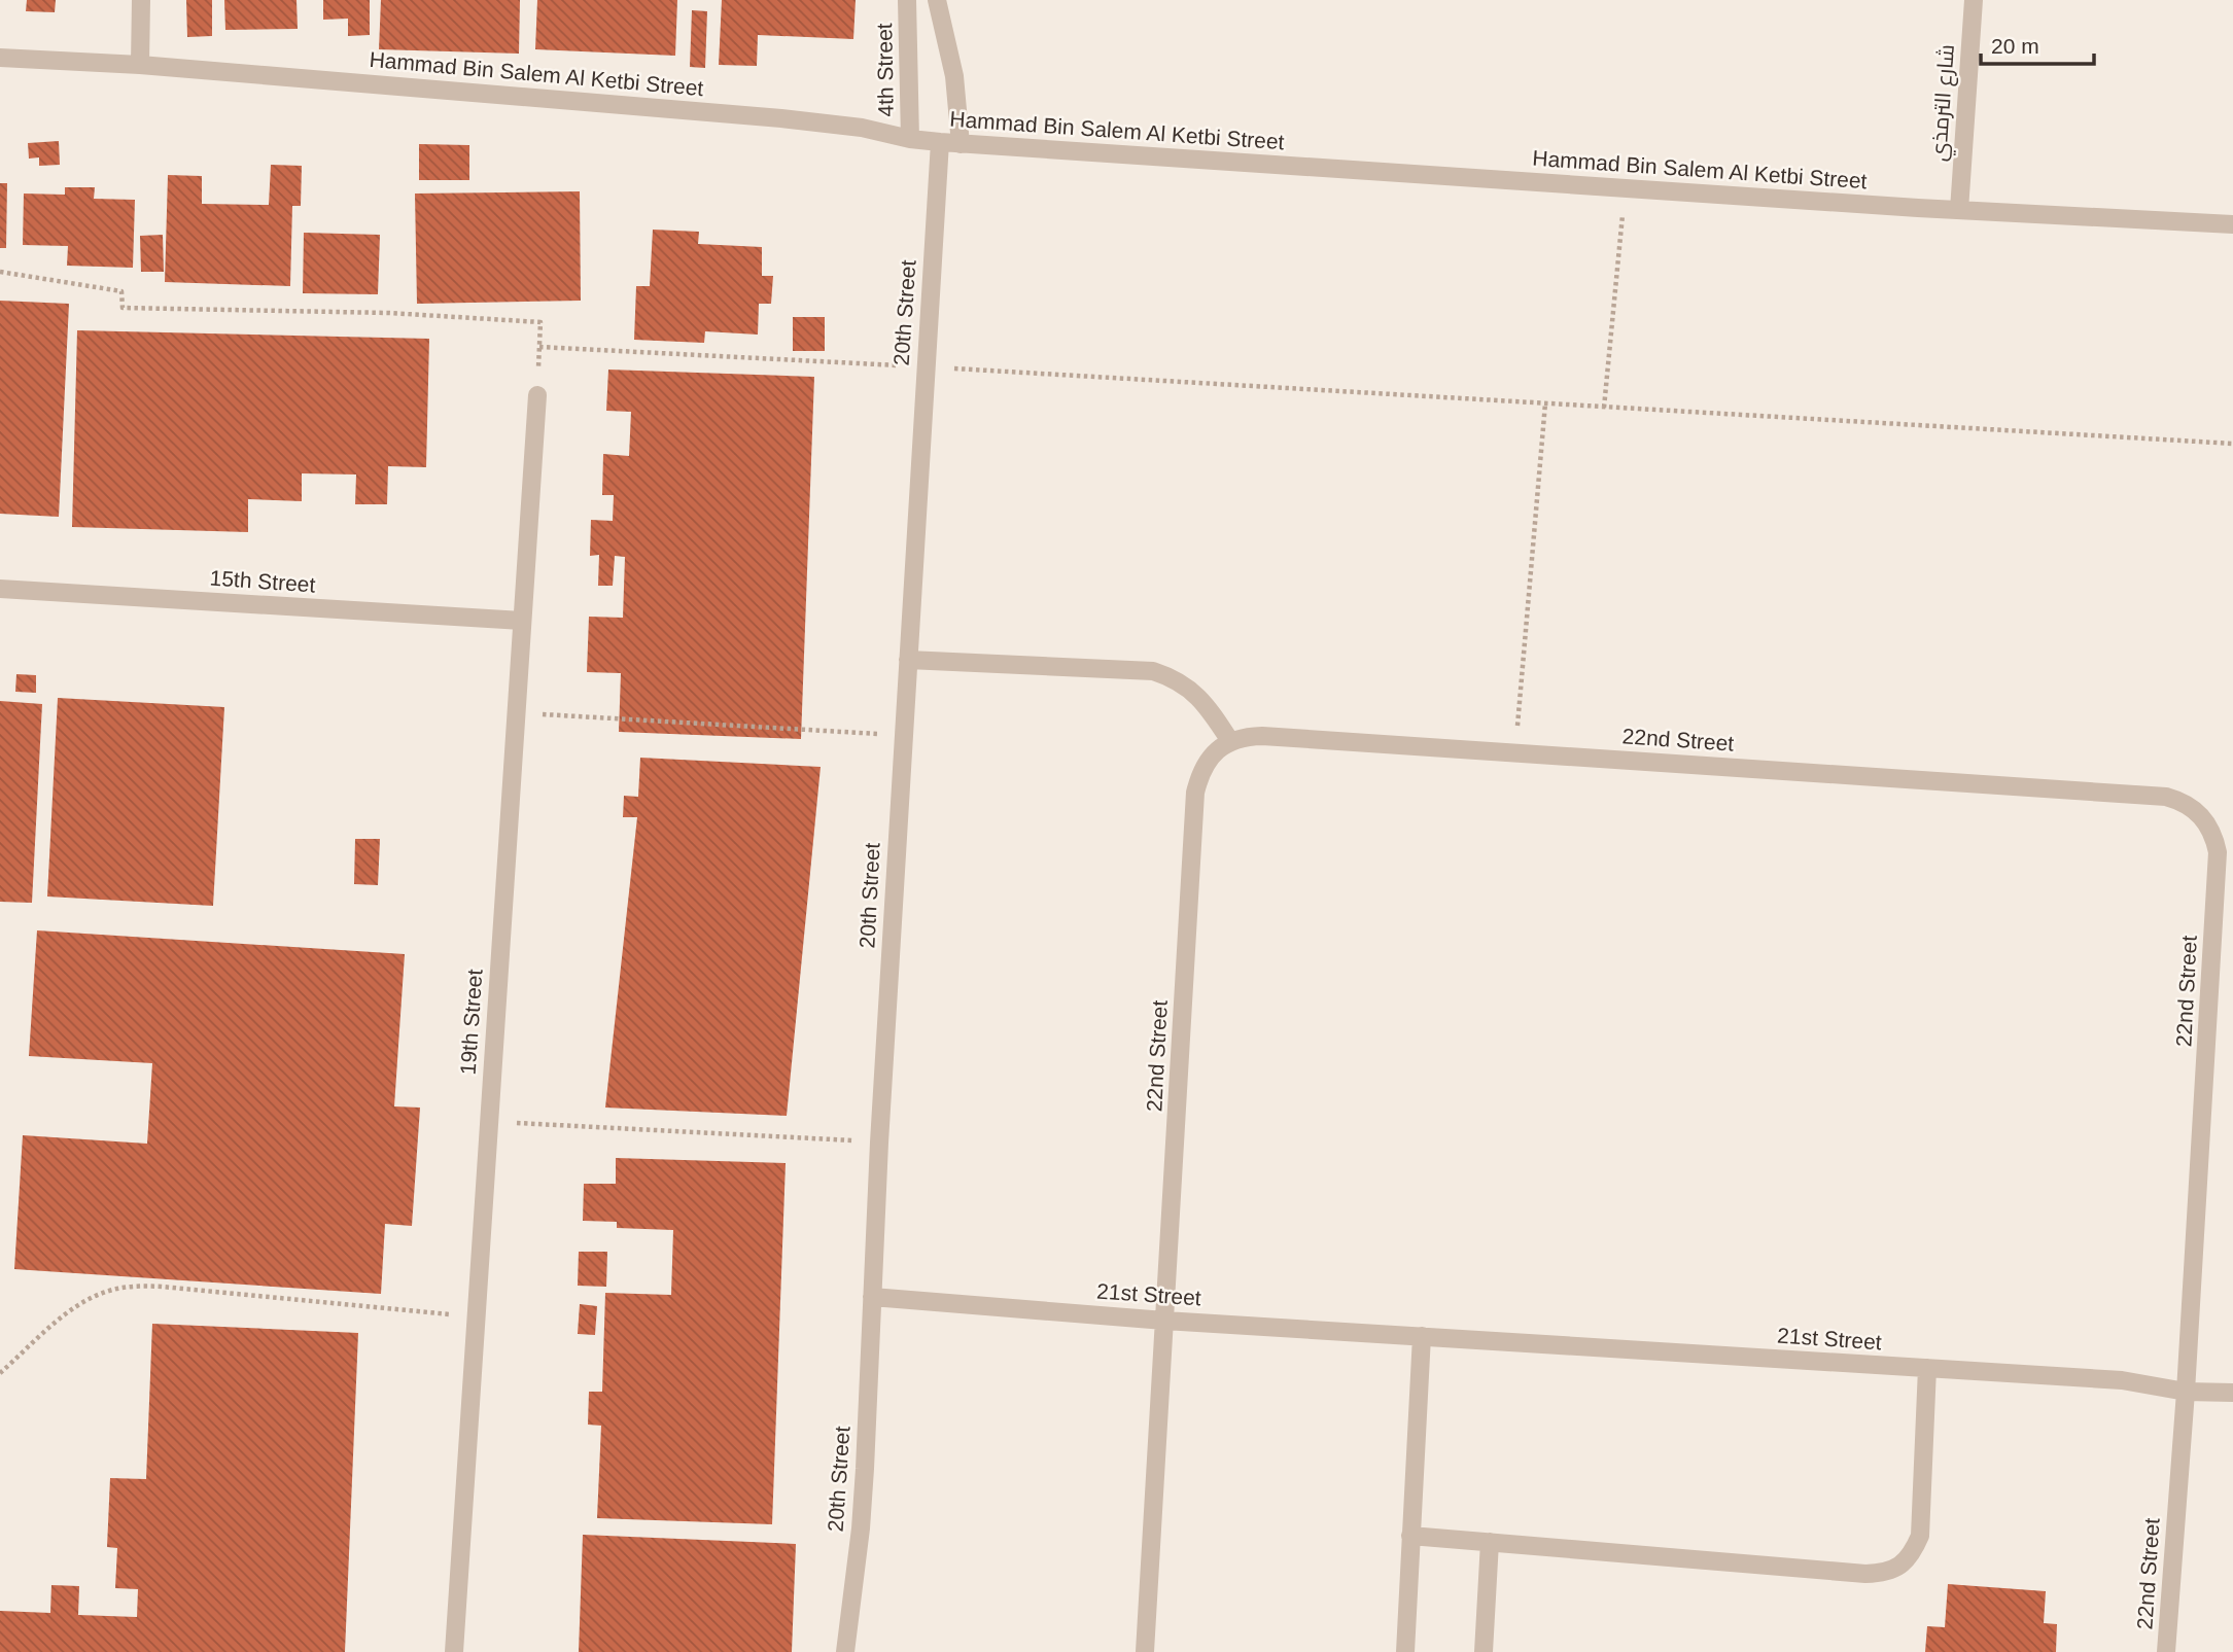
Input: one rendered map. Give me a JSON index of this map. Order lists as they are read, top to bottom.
{
  "streets": {
    "street": [
      "4th Street",
      "Hammad Bin Salem Al Ketbi Street",
      "شارع الترمذي",
      "20th Street",
      "15th Street",
      "22nd Street",
      "19th Street",
      "21st Street"
    ]
  },
  "crossings": [
    ["4th Street", "Hammad Bin Salem Al Ketbi Street"],
    ["Hammad Bin Salem Al Ketbi Street", "شارع الترمذي"],
    ["Hammad Bin Salem Al Ketbi Street", "20th Street"],
    ["20th Street", "21st Street"],
    ["15th Street", "19th Street"],
    ["22nd Street", "21st Street"]
  ],
  "scale_bar": "20 m"
}
